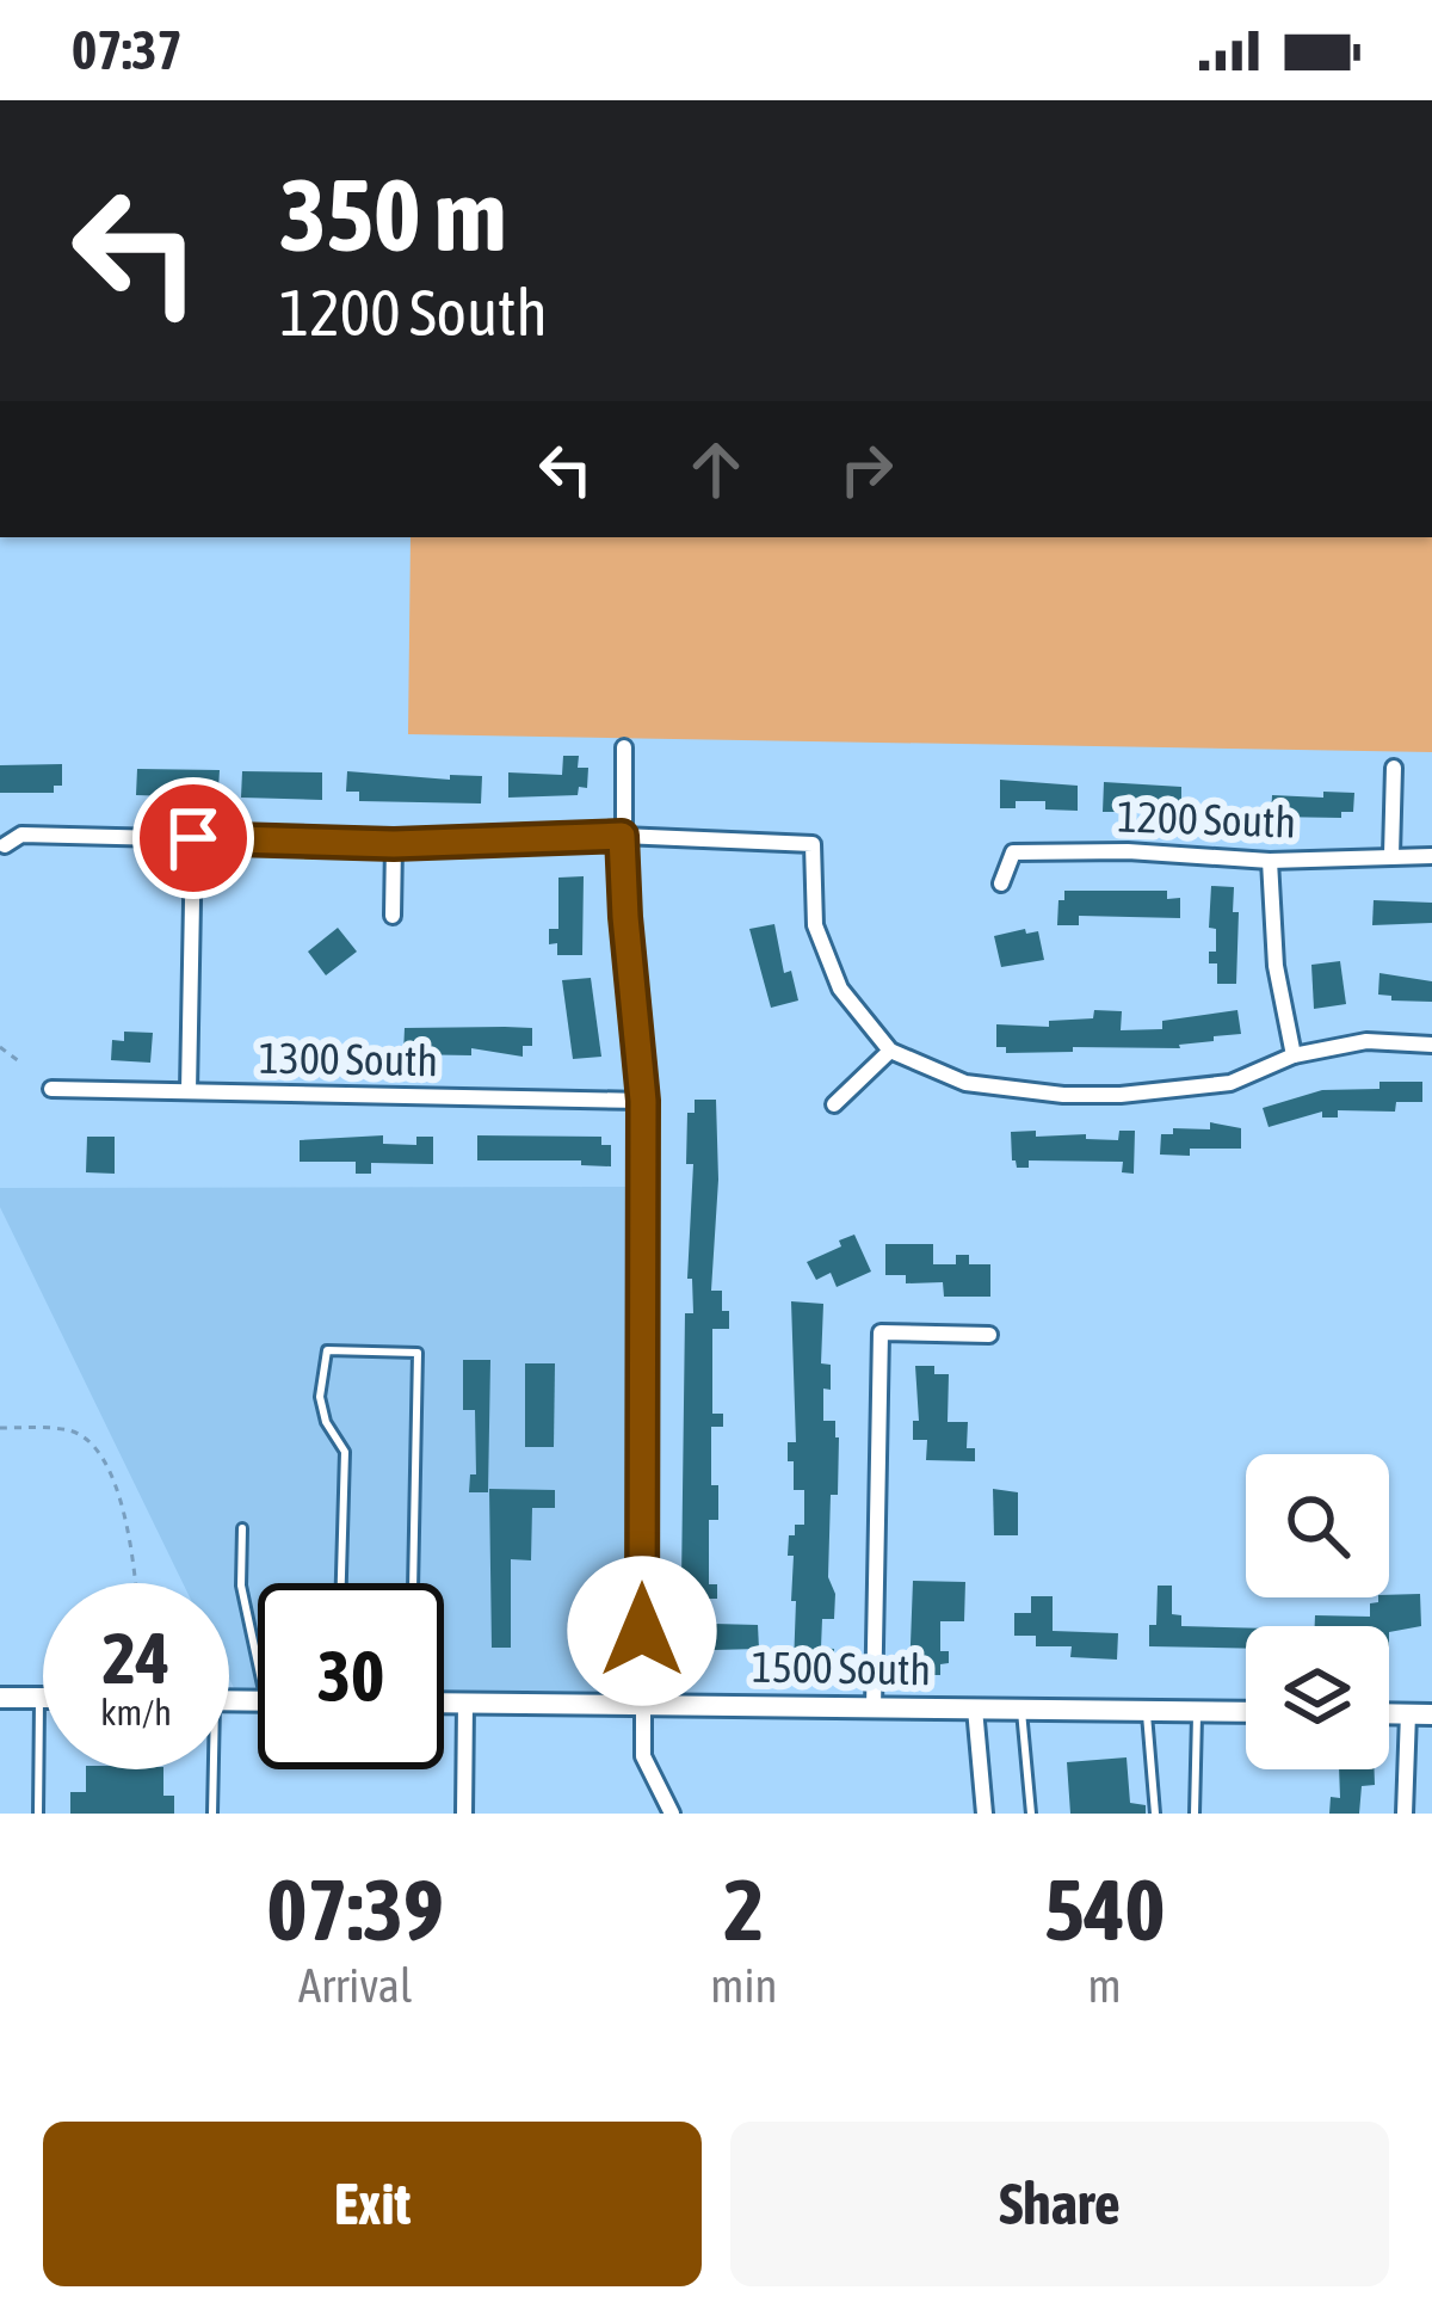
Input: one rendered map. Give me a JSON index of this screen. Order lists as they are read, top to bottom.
{
  "streets": {
    "street": ["1200 South", "1300 South", "1500 South"]
  },
  "page": {
    "status": "07:37",
    "turn": ["350 m", "1200 South"],
    "speed": "24 km/h",
    "limit": "30",
    "eta": [
      "07:39",
      "Arrival",
      "2",
      "min",
      "540",
      "m"
    ],
    "buttons": ["Exit", "Share"]
  }
}
